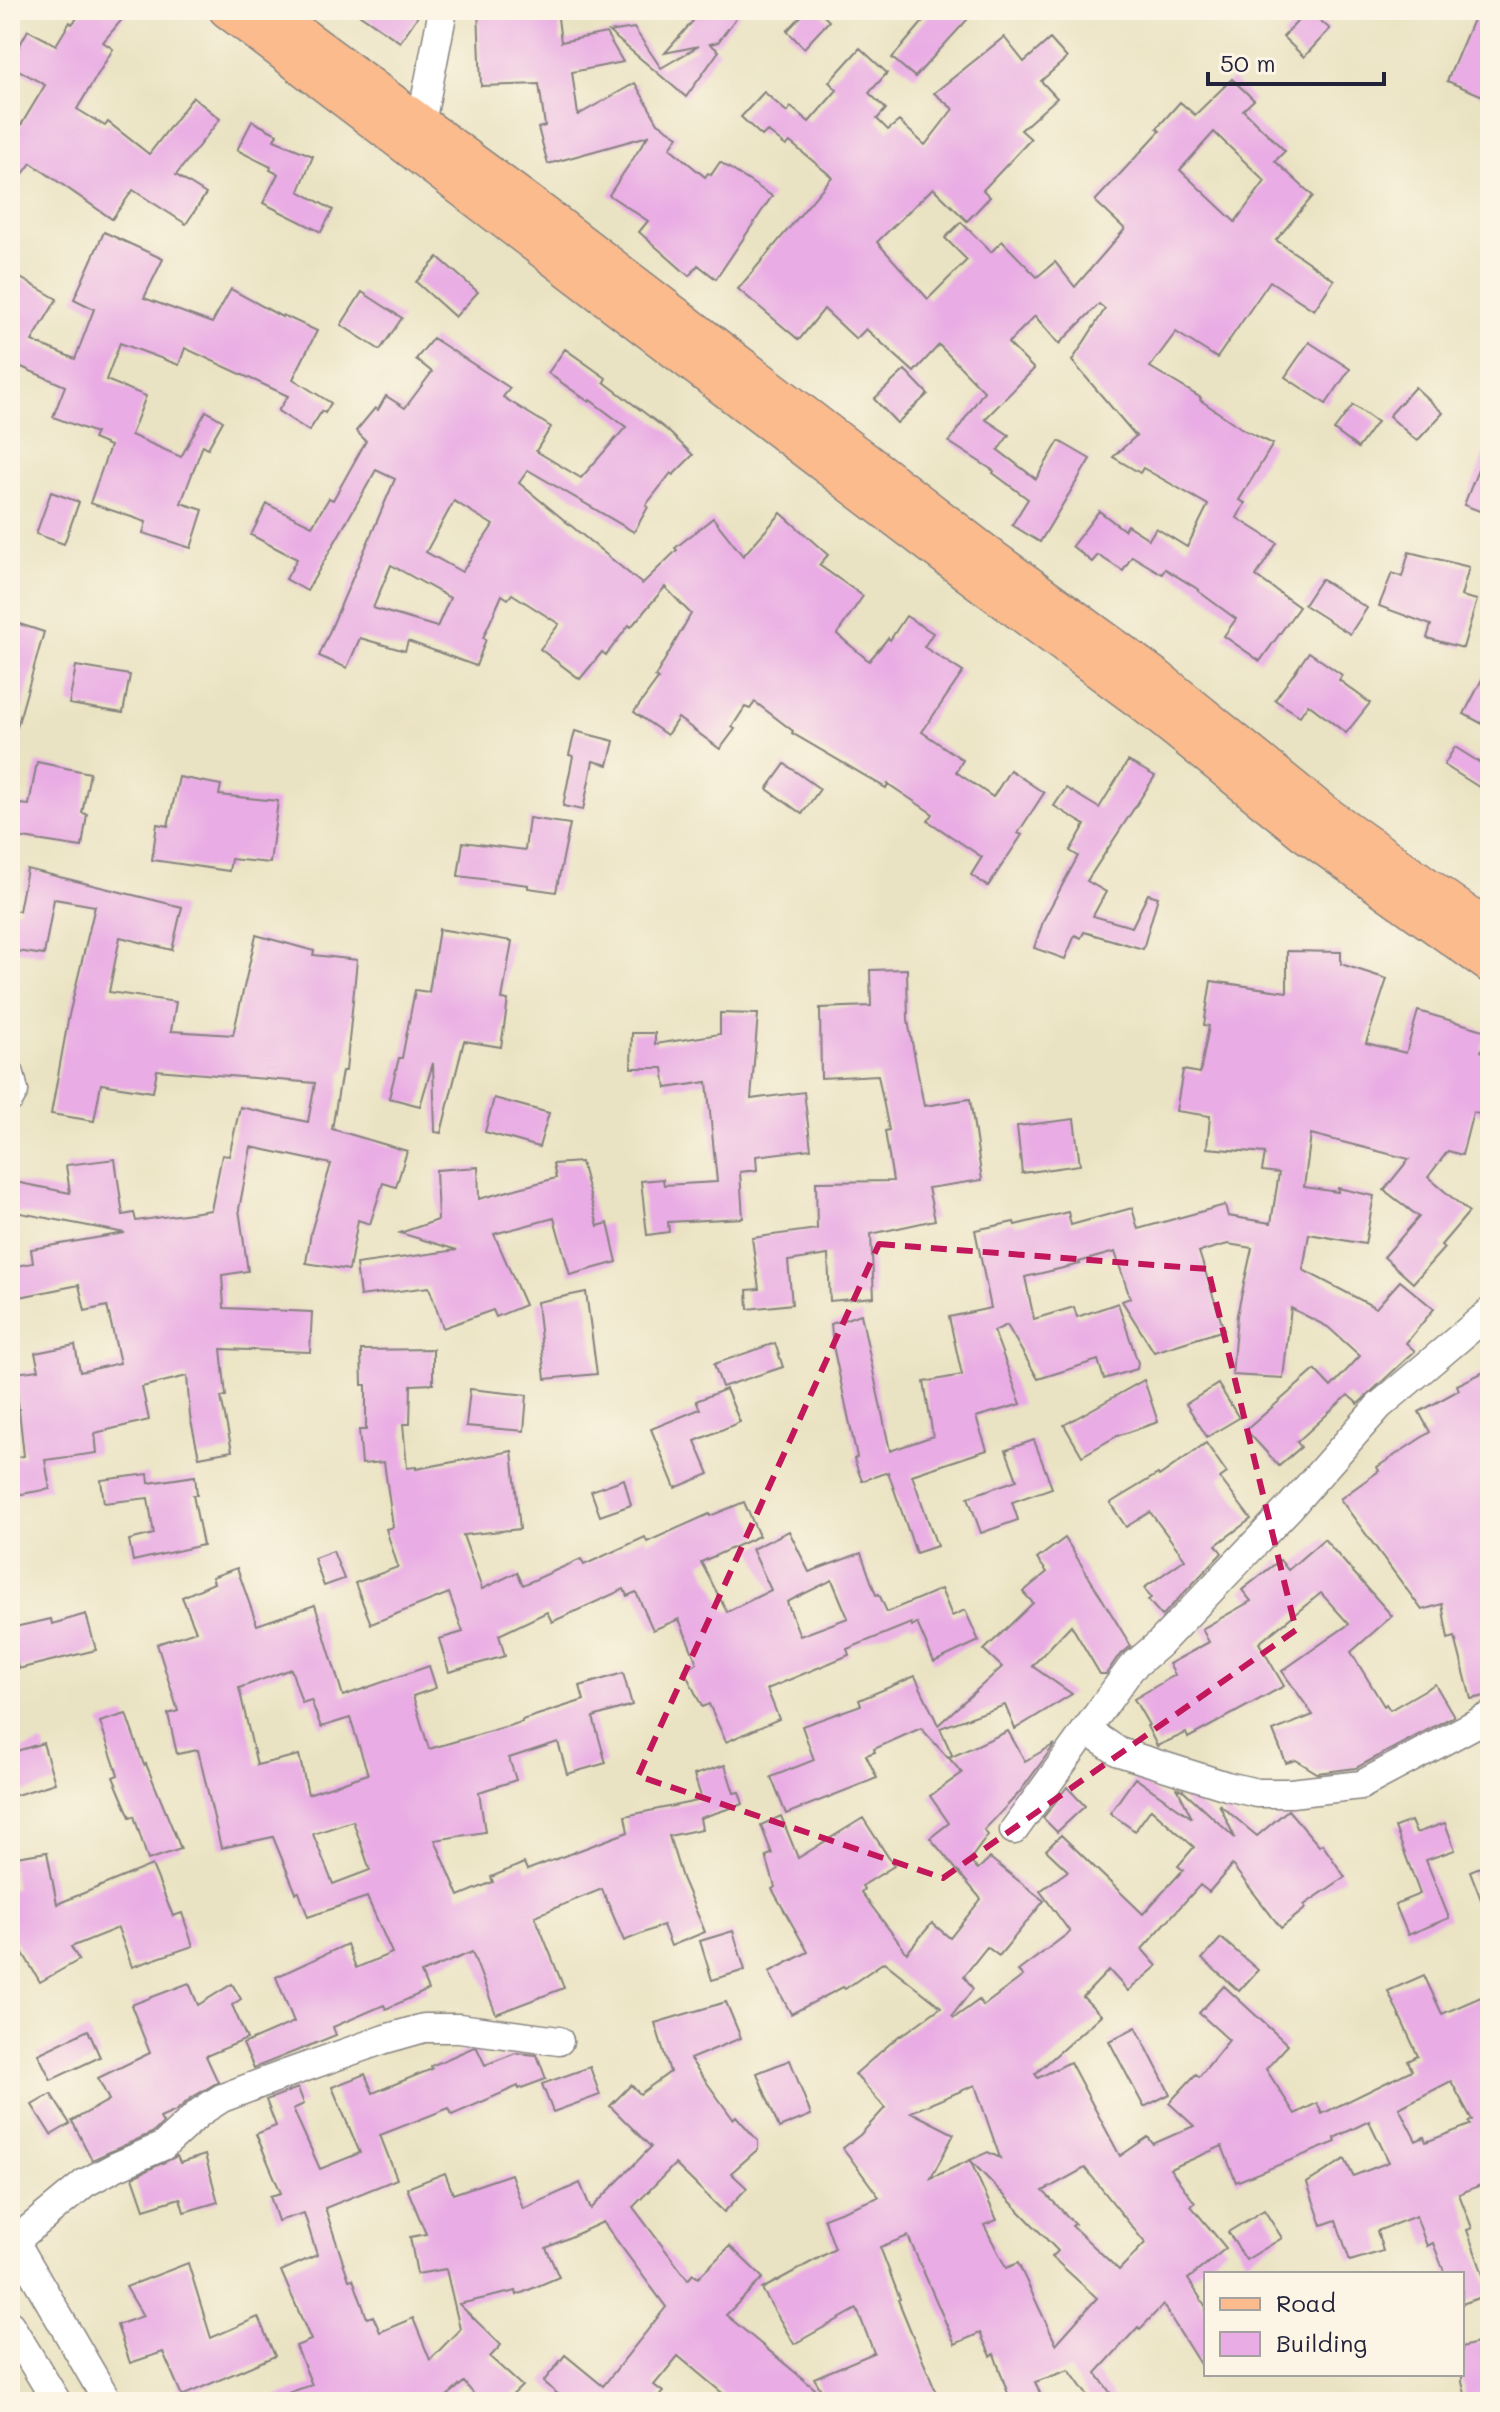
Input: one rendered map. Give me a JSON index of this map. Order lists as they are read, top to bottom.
{
  "legend": ["Road", "Building"],
  "scale_bar": "50 m"
}
